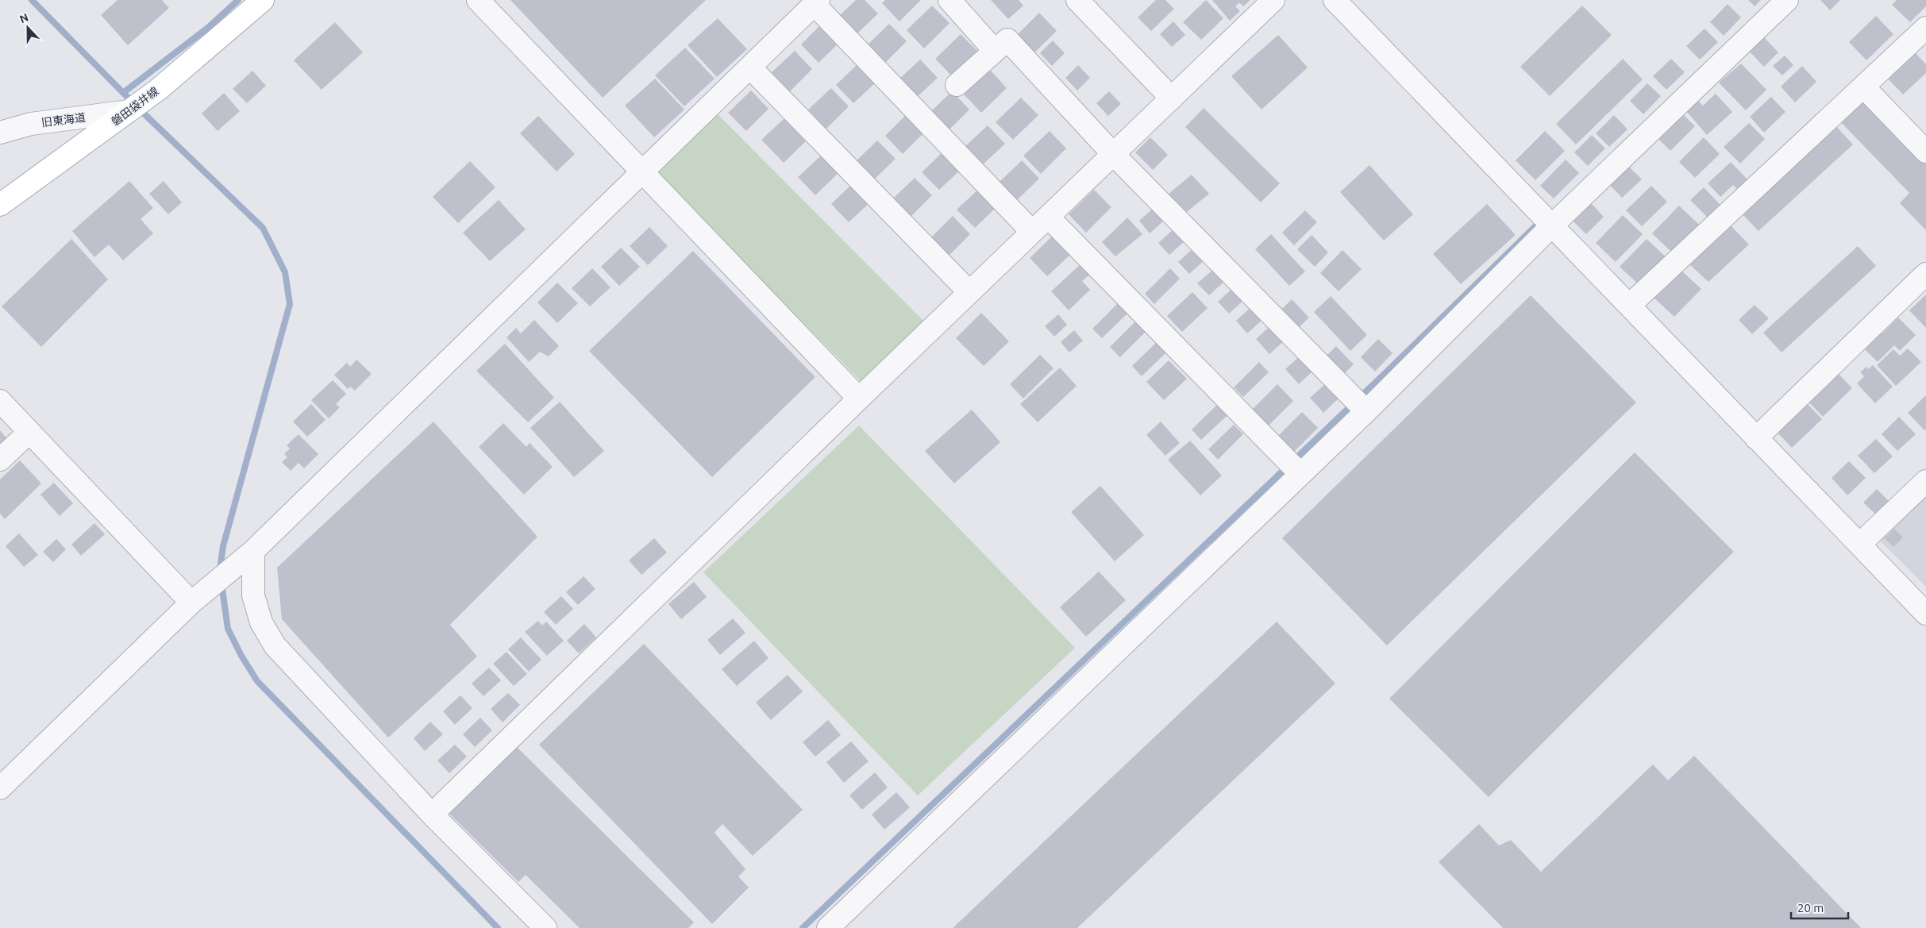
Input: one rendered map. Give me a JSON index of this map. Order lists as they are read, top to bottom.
{
  "streets": {
    "main road": ["磐田袋井線"],
    "street": ["旧東海道"]
  },
  "crossings": [
    ["磐田袋井線", "旧東海道"]
  ],
  "scale_bar": "20 m",
  "north": "top"
}
